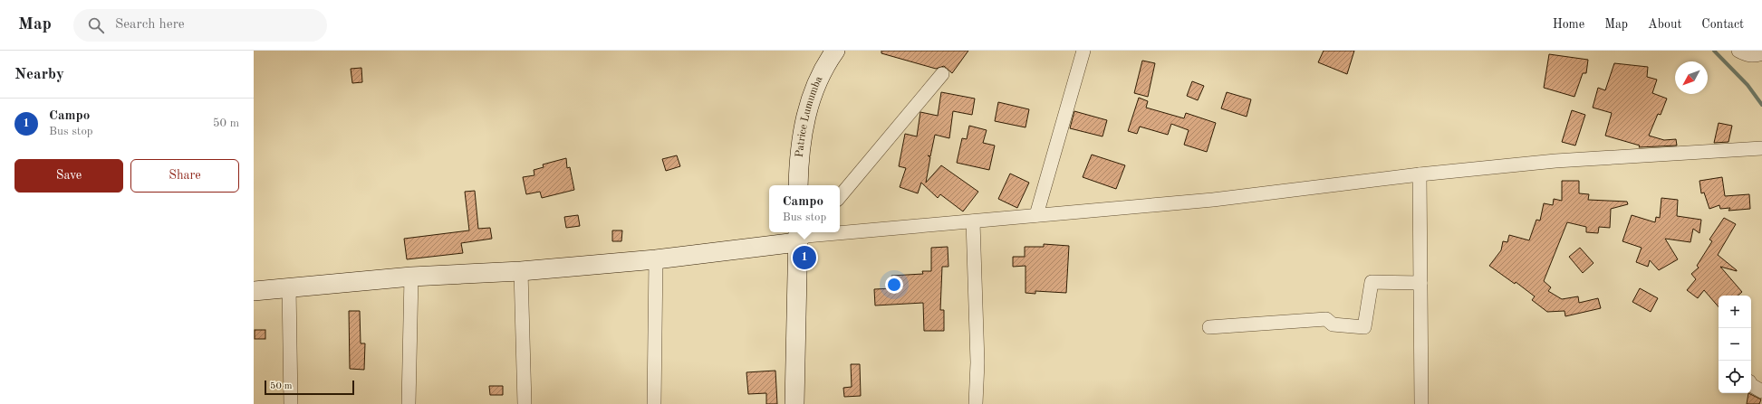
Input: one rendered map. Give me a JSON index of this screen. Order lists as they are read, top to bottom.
{
  "streets": {
    "street": ["Patrice Lumumba"]
  },
  "scale_bar": "50 m",
  "north": "bottom left",
  "page": {
    "header": "Map",
    "search": "Search here",
    "nav": [
      "Home",
      "Map",
      "About",
      "Contact"
    ],
    "heading": "Nearby",
    "list": [
      {
        "mark": "1",
        "name": "Campo",
        "note": "Bus stop",
        "value": "50 m"
      }
    ],
    "buttons": ["Save", "Share"],
    "popup": ["Campo", "Bus stop"],
    "pins": "1",
    "map_buttons": ["+", "−"],
    "scale": "50 m"
  }
}
